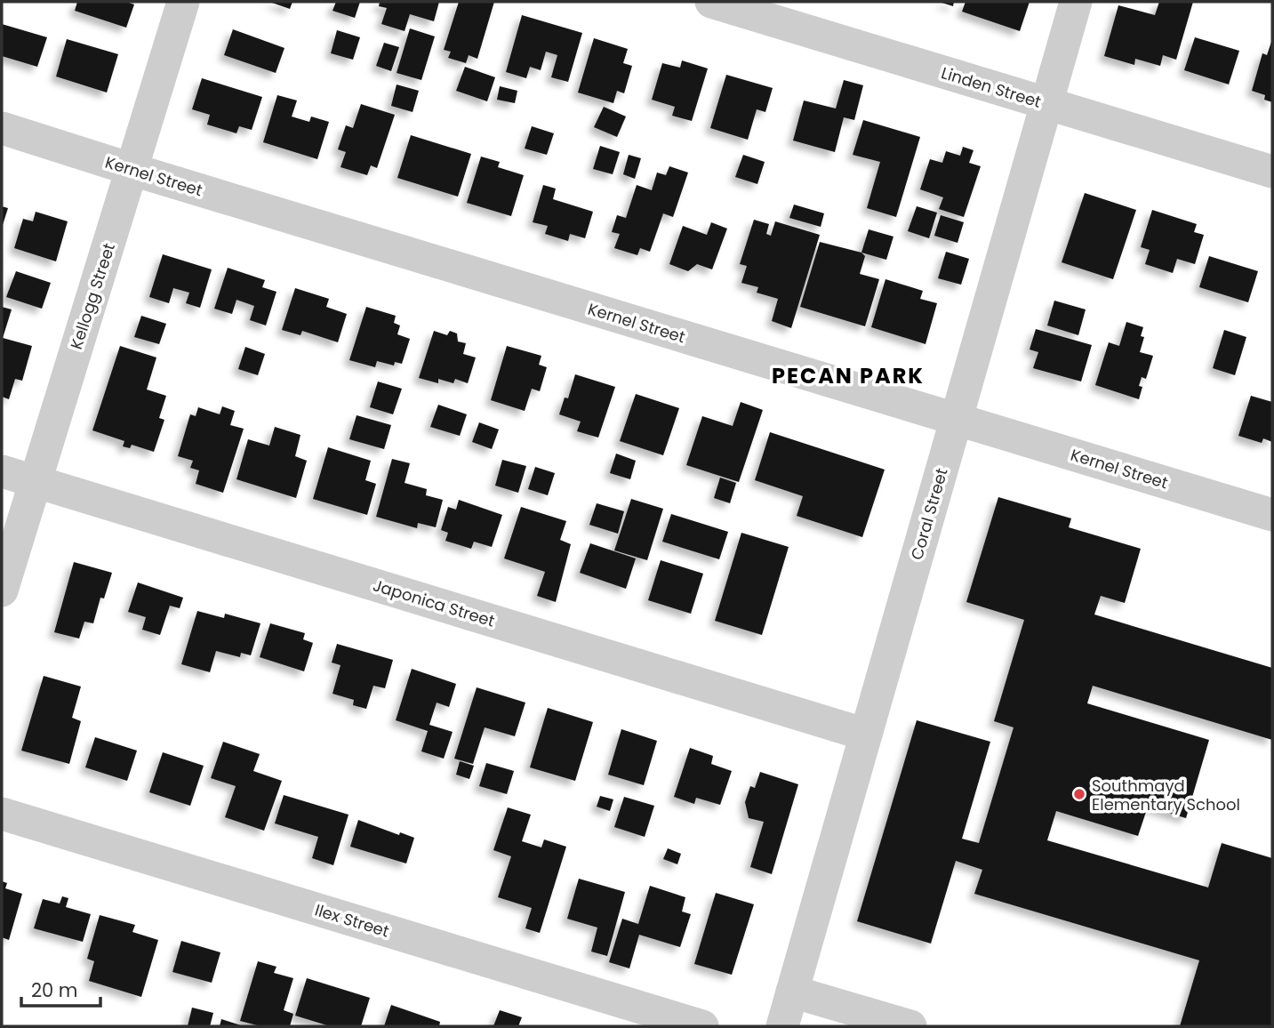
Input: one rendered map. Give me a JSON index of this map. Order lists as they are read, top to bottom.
{
  "streets": {
    "street": [
      "Linden Street",
      "Kernel Street",
      "Kellogg Street",
      "Coral Street",
      "Japonica Street",
      "Ilex Street"
    ]
  },
  "crossings": [
    ["Linden Street", "Coral Street"],
    ["Kernel Street", "Kellogg Street"],
    ["Kernel Street", "Coral Street"],
    ["Kellogg Street", "Japonica Street"],
    ["Coral Street", "Japonica Street"]
  ],
  "districts": ["PECAN PARK"],
  "places": ["Southmayd Elementary School"],
  "scale_bar": "20 m"
}
